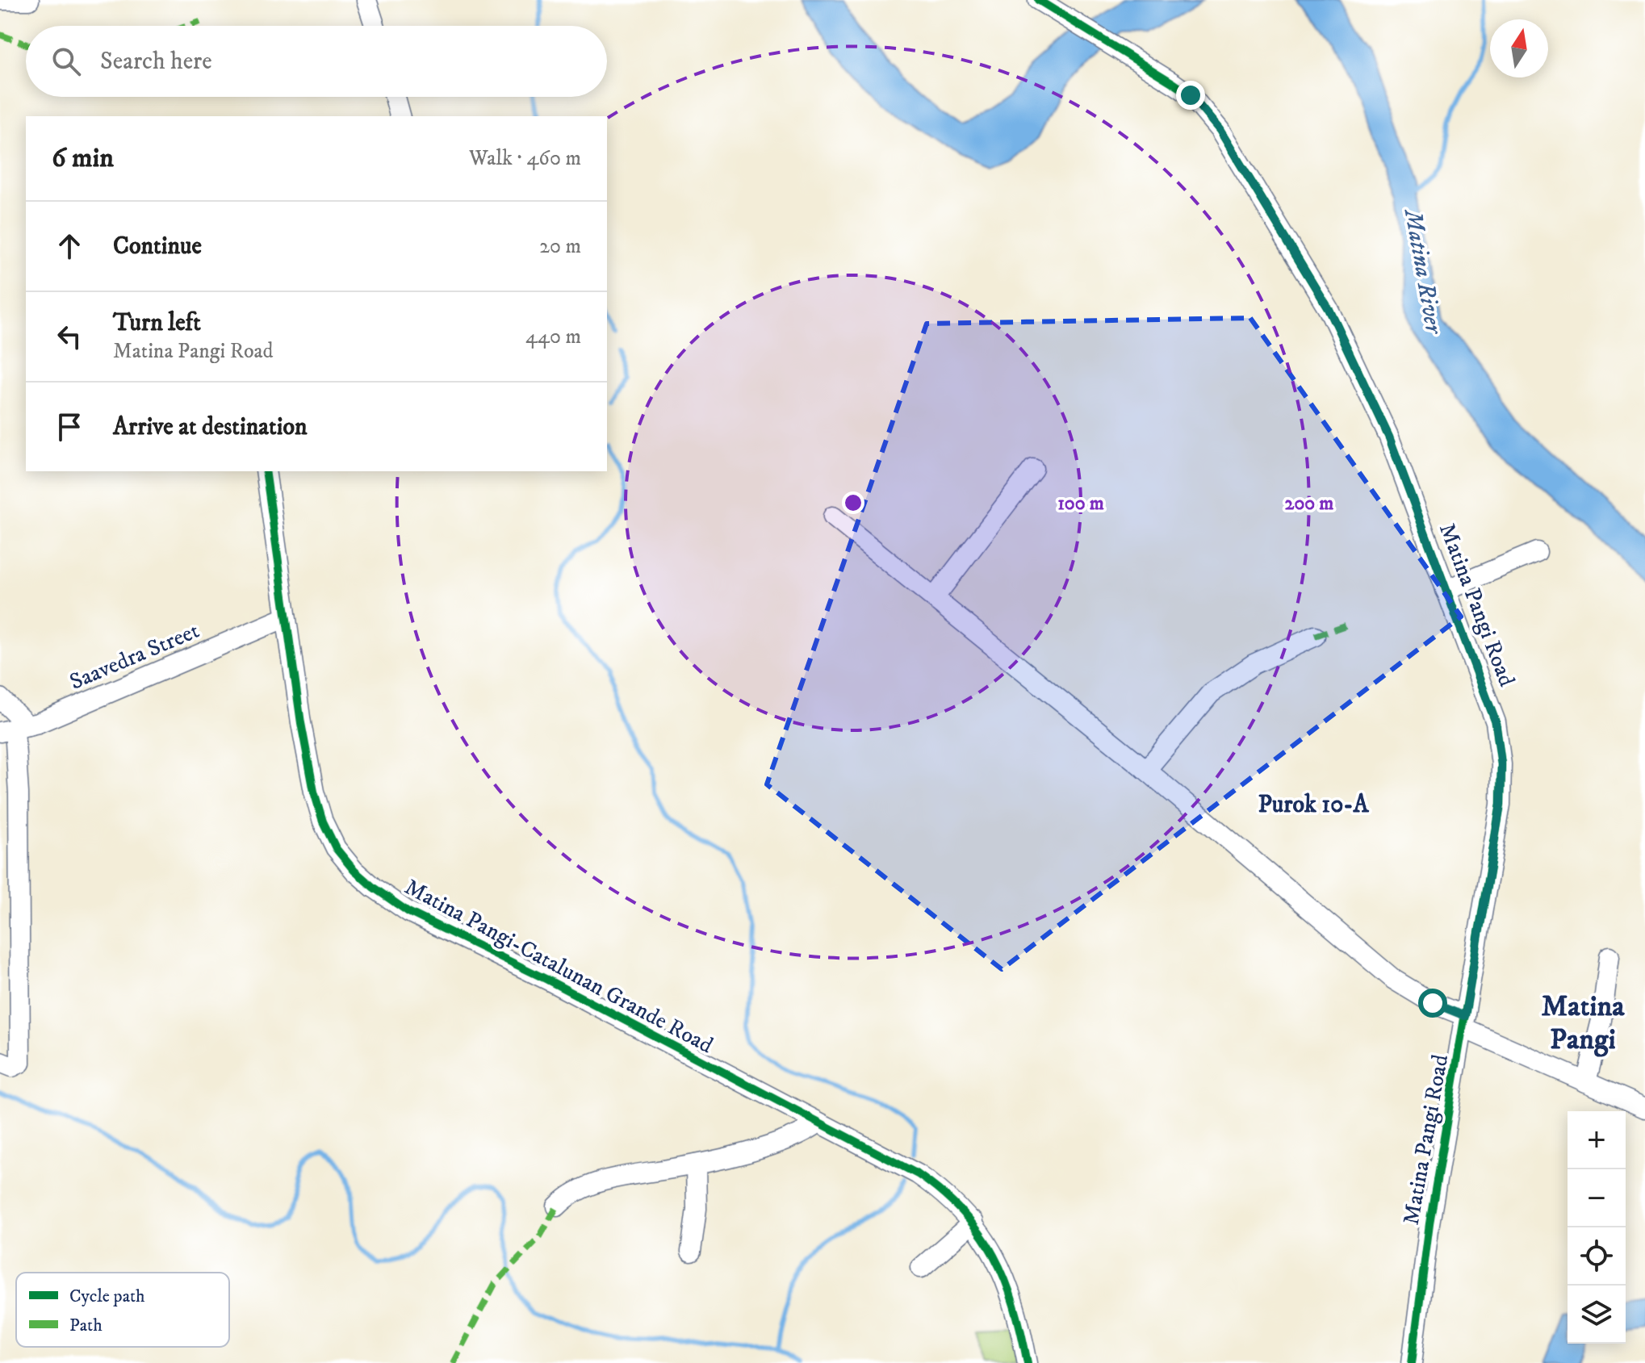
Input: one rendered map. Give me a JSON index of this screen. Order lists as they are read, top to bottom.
{
  "streets": {
    "street": ["Matina Pangi Road", "Saavedra Street", "Matina Pangi-Catalunan Grande Road"]
  },
  "crossings": [
    ["Saavedra Street", "Matina Pangi-Catalunan Grande Road"]
  ],
  "districts": ["Purok 10-A", "Matina Pangi"],
  "water": ["Matina River"],
  "legend": ["Cycle path", "Path"],
  "north": "top",
  "page": {
    "search": "Search here",
    "heading": ["6 min", "Walk · 460 m"],
    "list": [
      ["Continue", "20 m"],
      ["Turn left", "Matina Pangi Road", "440 m"],
      "Arrive at destination"
    ],
    "map_buttons": ["+", "−"]
  },
  "rings": ["100 m", "200 m"]
}
